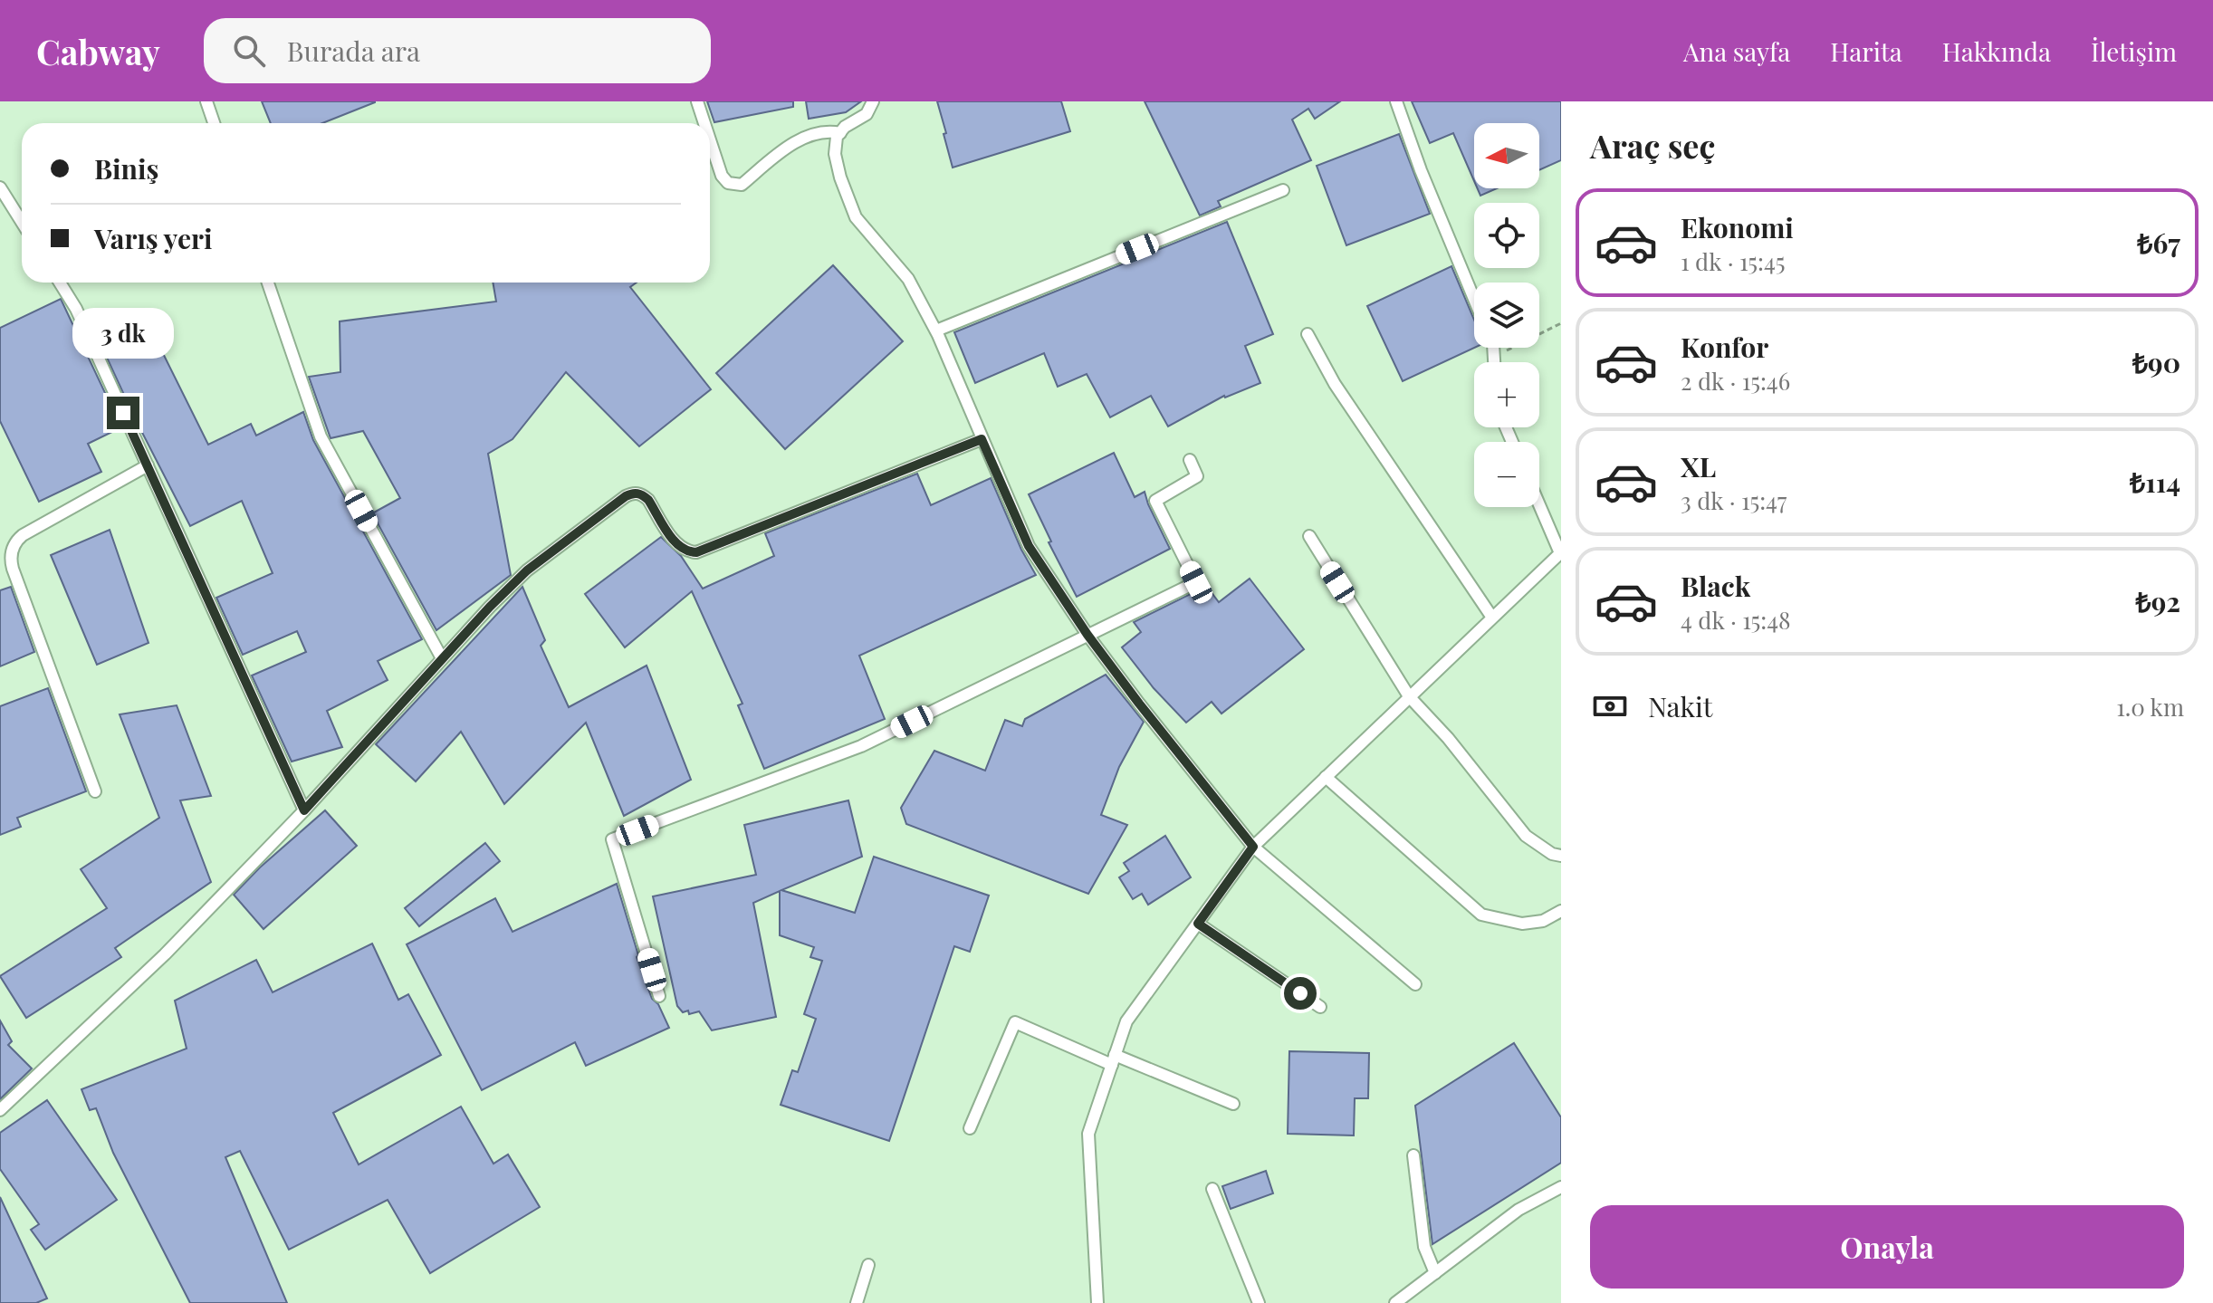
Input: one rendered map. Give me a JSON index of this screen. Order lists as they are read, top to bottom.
{
  "north": "left",
  "page": {
    "header": "Cabway",
    "search": "Burada ara",
    "nav": [
      "Ana sayfa",
      "Harita",
      "Hakkında",
      "İletişim"
    ],
    "heading": "Araç seç",
    "map_buttons": ["+", "−"],
    "banner": ["Biniş", "Varış yeri"],
    "list": [
      {
        "name": "Ekonomi",
        "note": "1 dk · 15:45",
        "value": "₺67"
      },
      {
        "name": "Konfor",
        "note": "2 dk · 15:46",
        "value": "₺90"
      },
      {
        "name": "XL",
        "note": "3 dk · 15:47",
        "value": "₺114"
      },
      {
        "name": "Black",
        "note": "4 dk · 15:48",
        "value": "₺92"
      }
    ],
    "bubble": "3 dk",
    "pay": ["Nakit", "1.0 km"],
    "buttons": "Onayla"
  }
}
